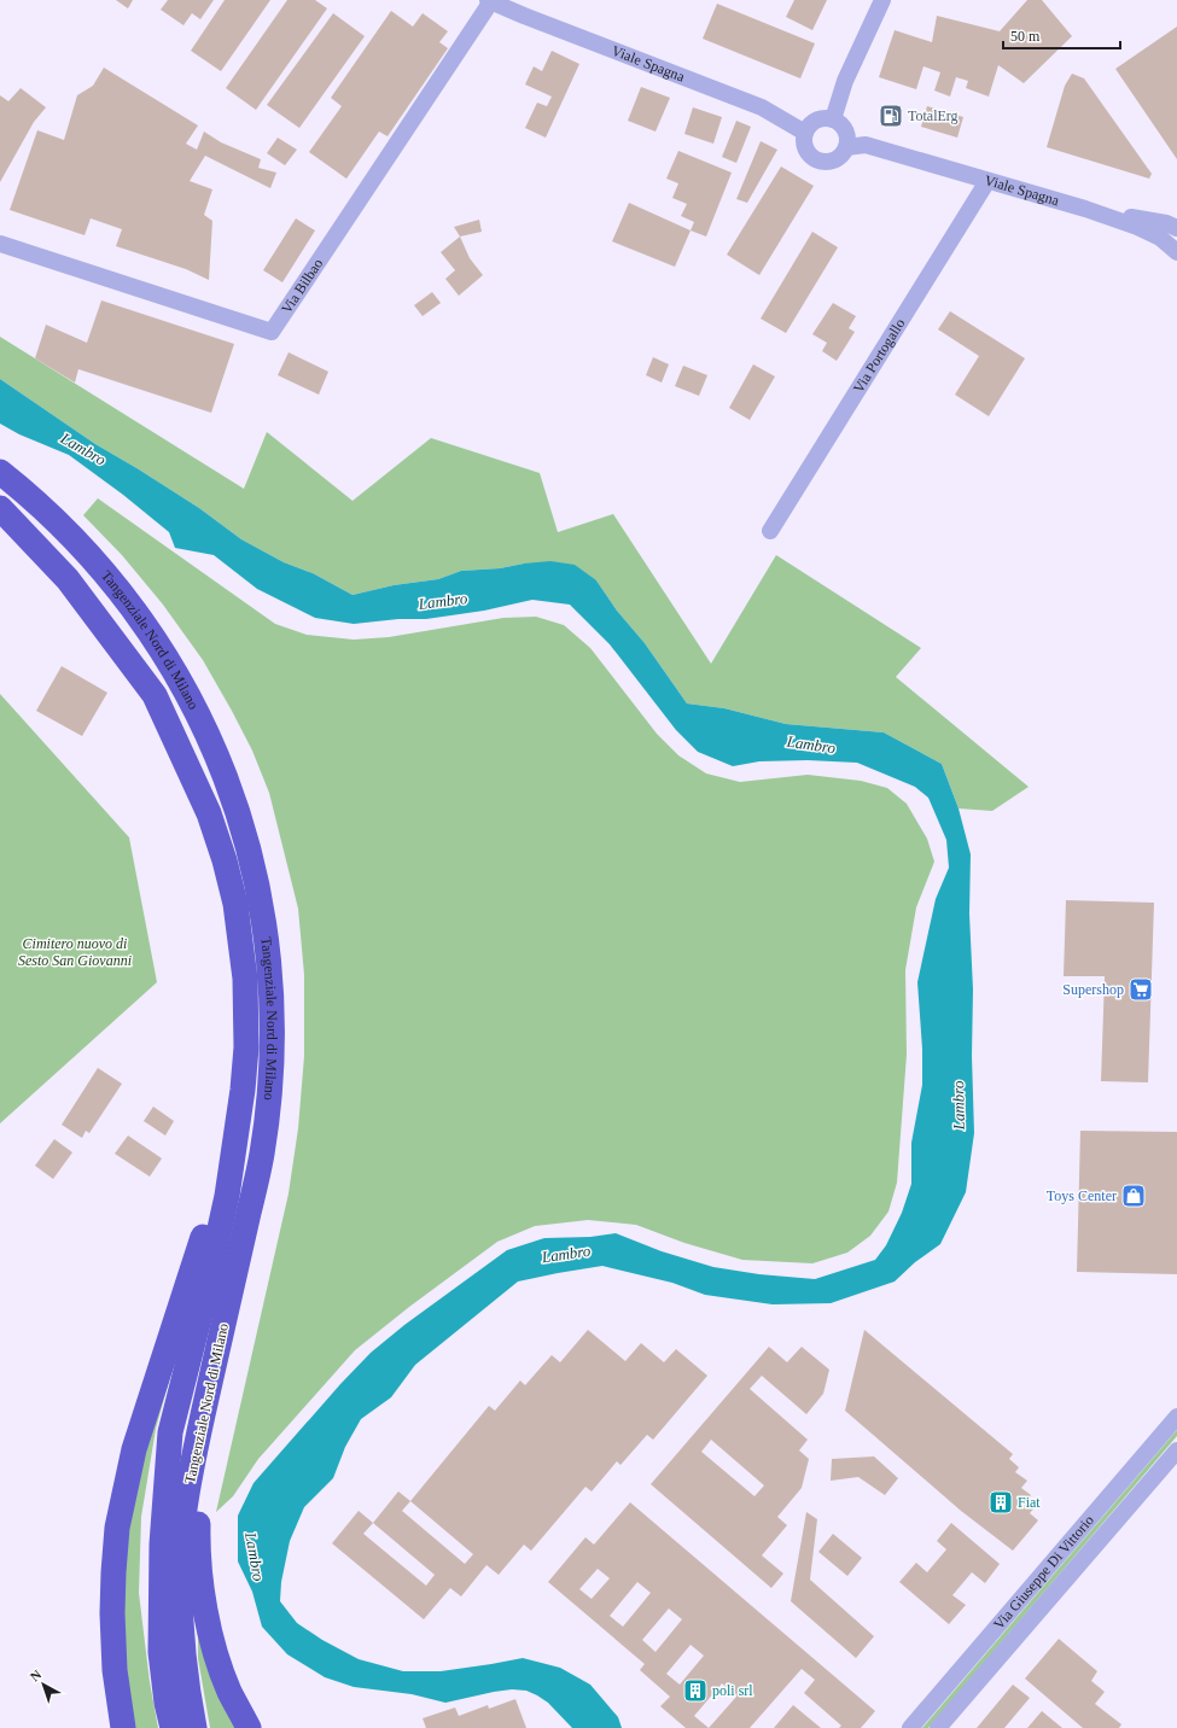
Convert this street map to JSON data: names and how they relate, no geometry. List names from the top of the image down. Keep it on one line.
{"streets":{"highway":["Tangenziale Nord di Milano"],"street":["Viale Spagna","Via Bilbao","Via Portogallo","Via Giuseppe Di Vittorio"]},"crossings":[["Viale Spagna","Via Bilbao"],["Viale Spagna","Via Portogallo"]],"water":["Lambro"],"parks":["Cimitero nuovo di Sesto San Giovanni"],"places":{"fuel station":["TotalErg"],"supermarket":["Supershop"],"shop":["Toys Center"],"building":["Fiat","poli srl"]},"scale_bar":"50 m","north":"top left"}
